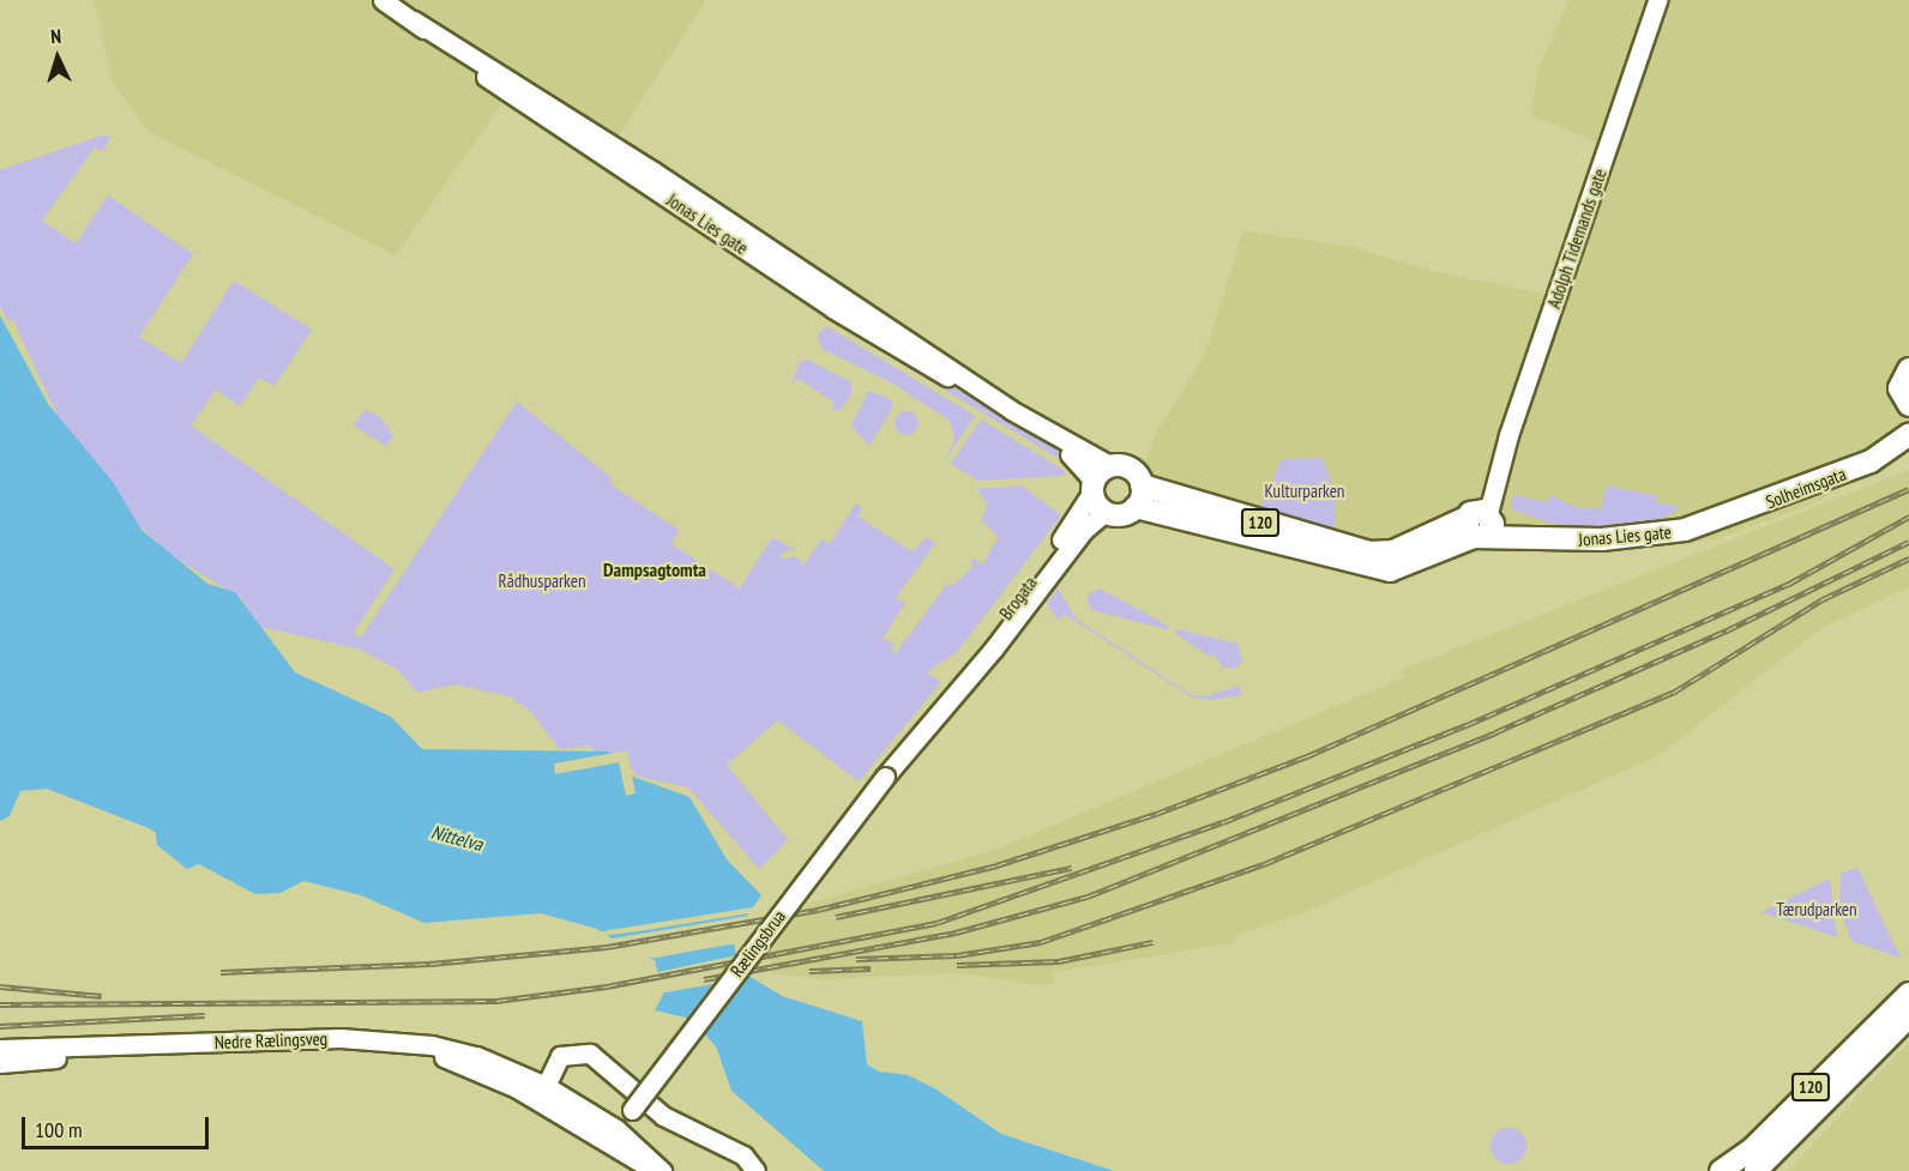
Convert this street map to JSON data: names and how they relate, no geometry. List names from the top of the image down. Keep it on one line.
{"streets":{"main road":["Jonas Lies gate","Adolph Tidemands gate","Solheimsgata","120","Brogata","Rælingsbrua","Nedre Rælingsveg"]},"crossings":[["Jonas Lies gate","Adolph Tidemands gate"],["Jonas Lies gate","Solheimsgata"],["Jonas Lies gate","120"],["Jonas Lies gate","Brogata"],["Adolph Tidemands gate","120"],["120","Brogata"],["Brogata","Rælingsbrua"],["Rælingsbrua","Nedre Rælingsveg"]],"districts":["Dampsagtomta"],"water":["Nittelva"],"parks":["Kulturparken","Rådhusparken","Tærudparken"],"scale_bar":"100 m","north":"top"}
